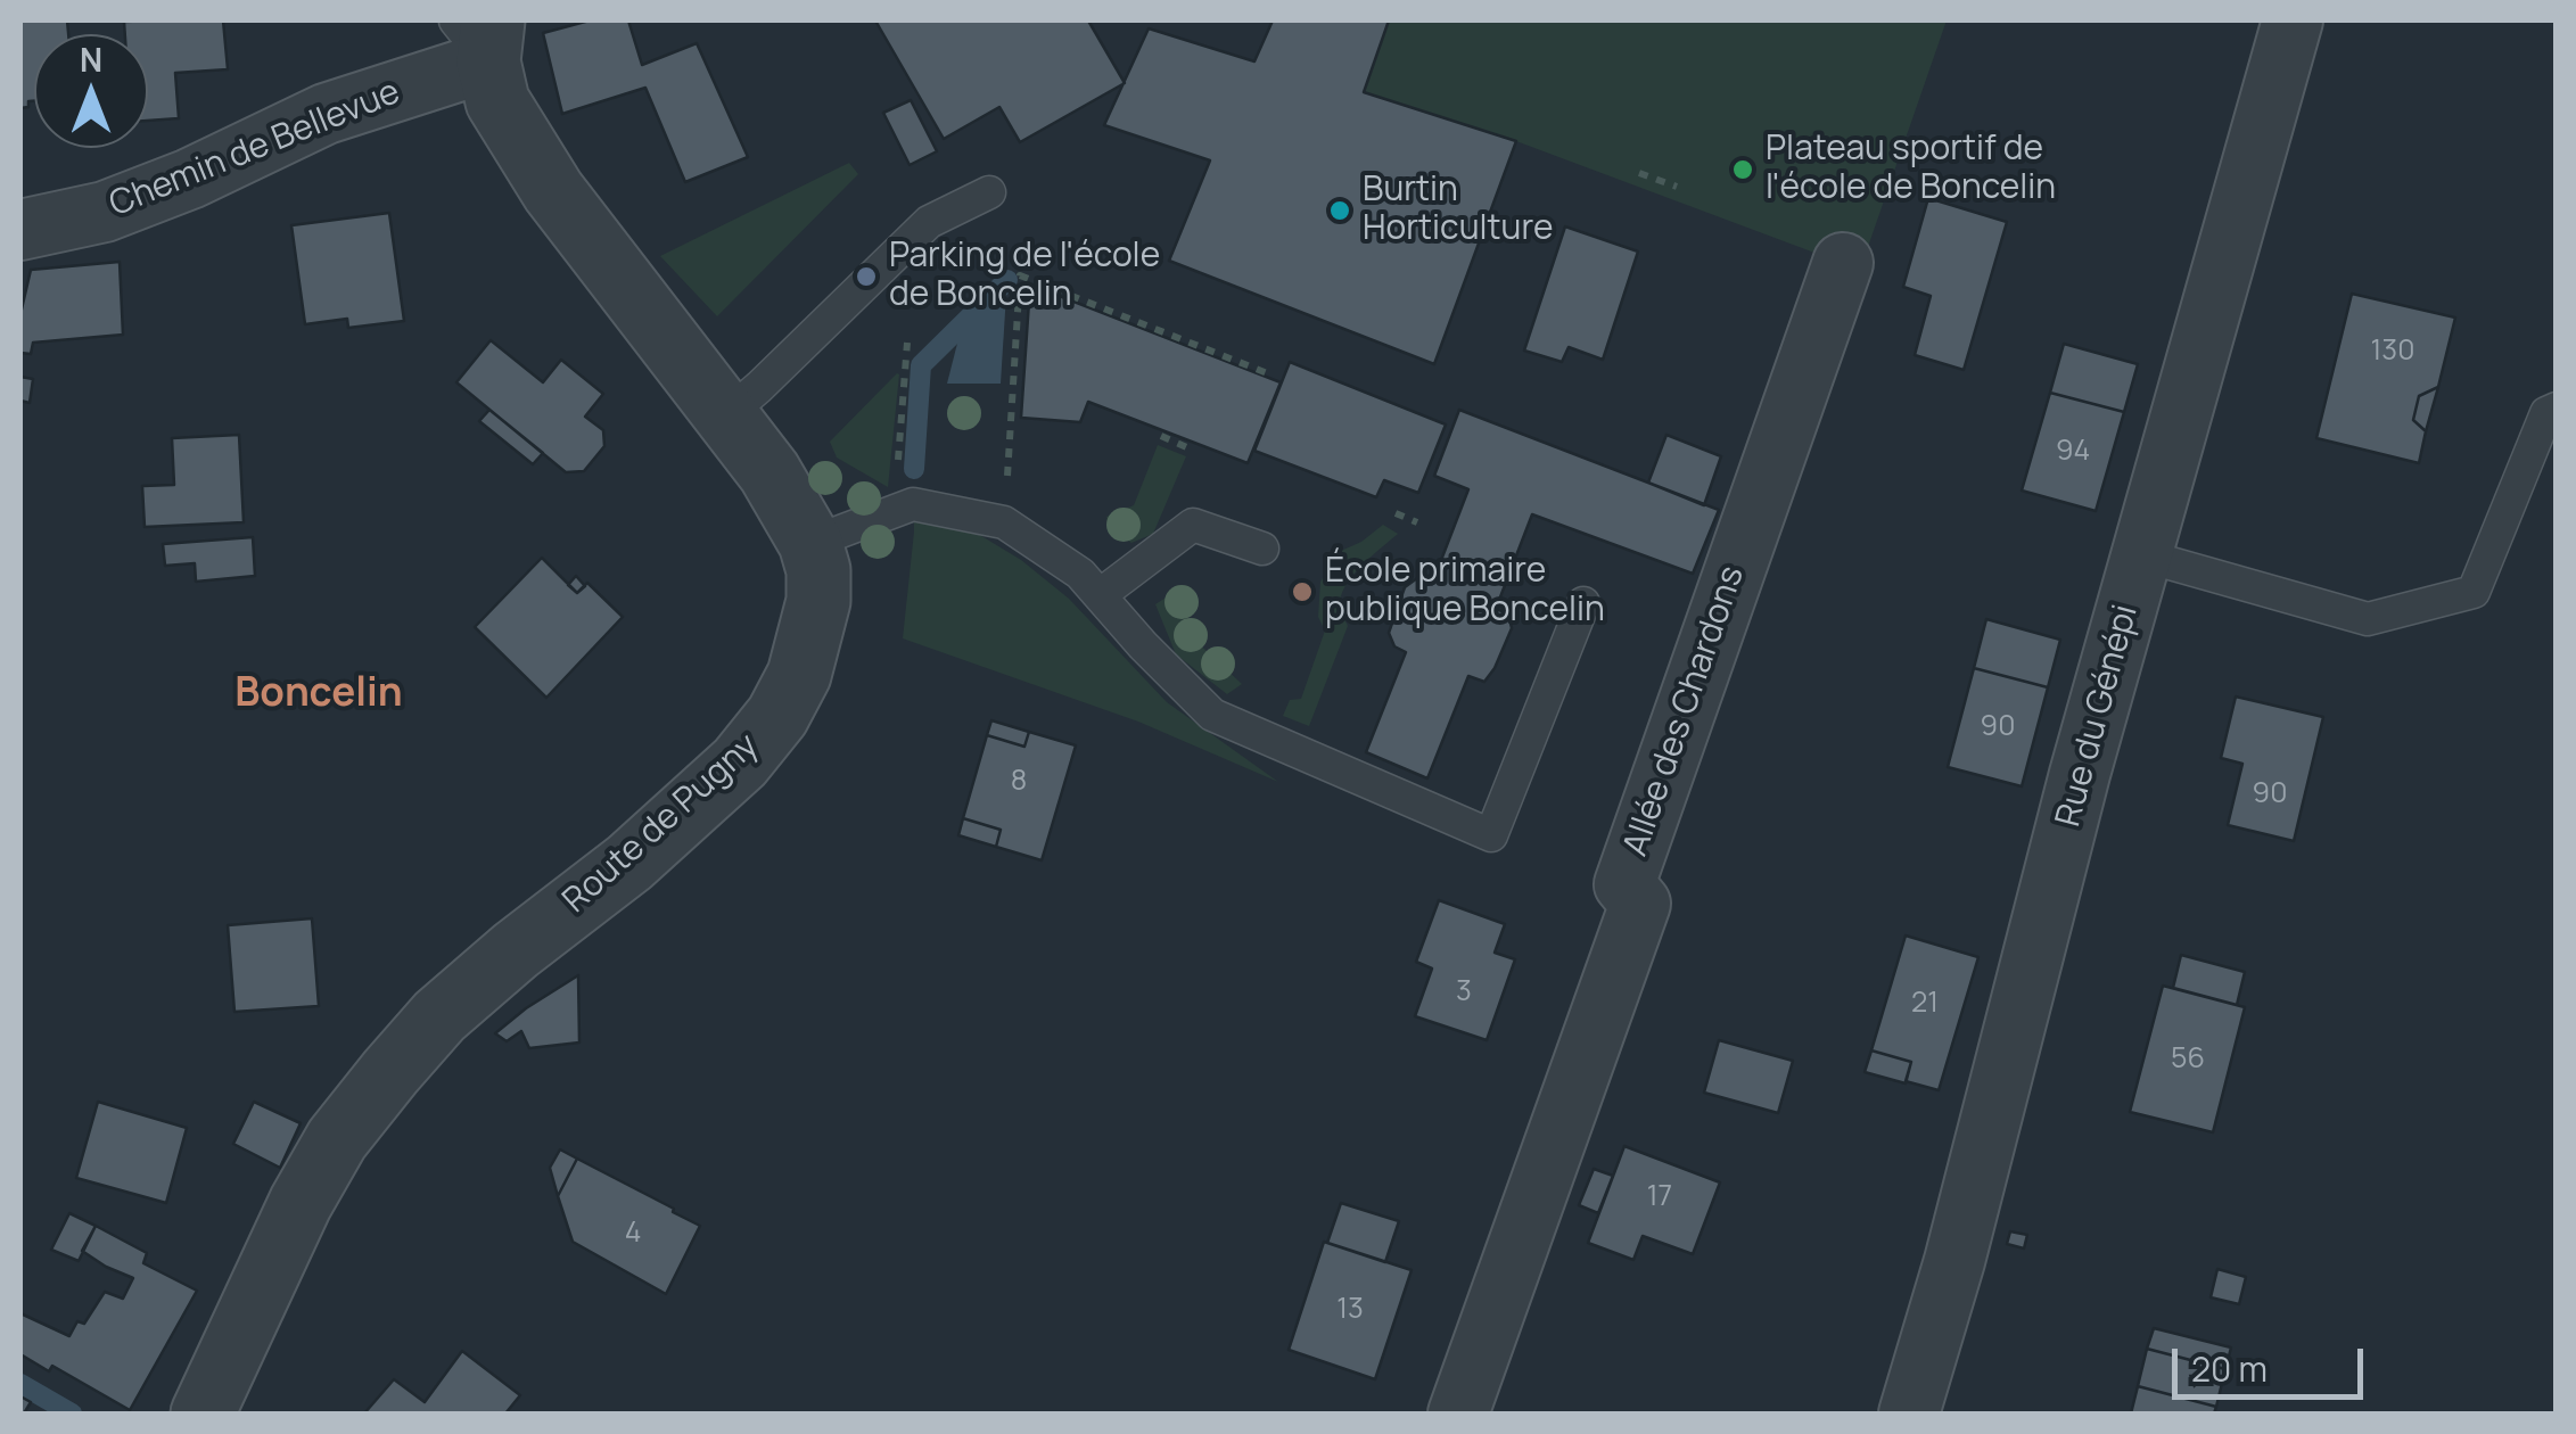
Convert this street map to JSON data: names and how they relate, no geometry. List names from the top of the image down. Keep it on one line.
{"streets":{"street":["Chemin de Bellevue","Allée des Chardons","Rue du Génépi","Route de Pugny"]},"crossings":[["Chemin de Bellevue","Route de Pugny"]],"districts":["Boncelin"],"places":["Plateau sportif de l'école de Boncelin","Burtin Horticulture","Parking de l'école de Boncelin","École primaire publique Boncelin"],"house_numbers":["130","94","90","8","90","3","21","56","17","4","13"],"scale_bar":"20 m","north":"top"}
